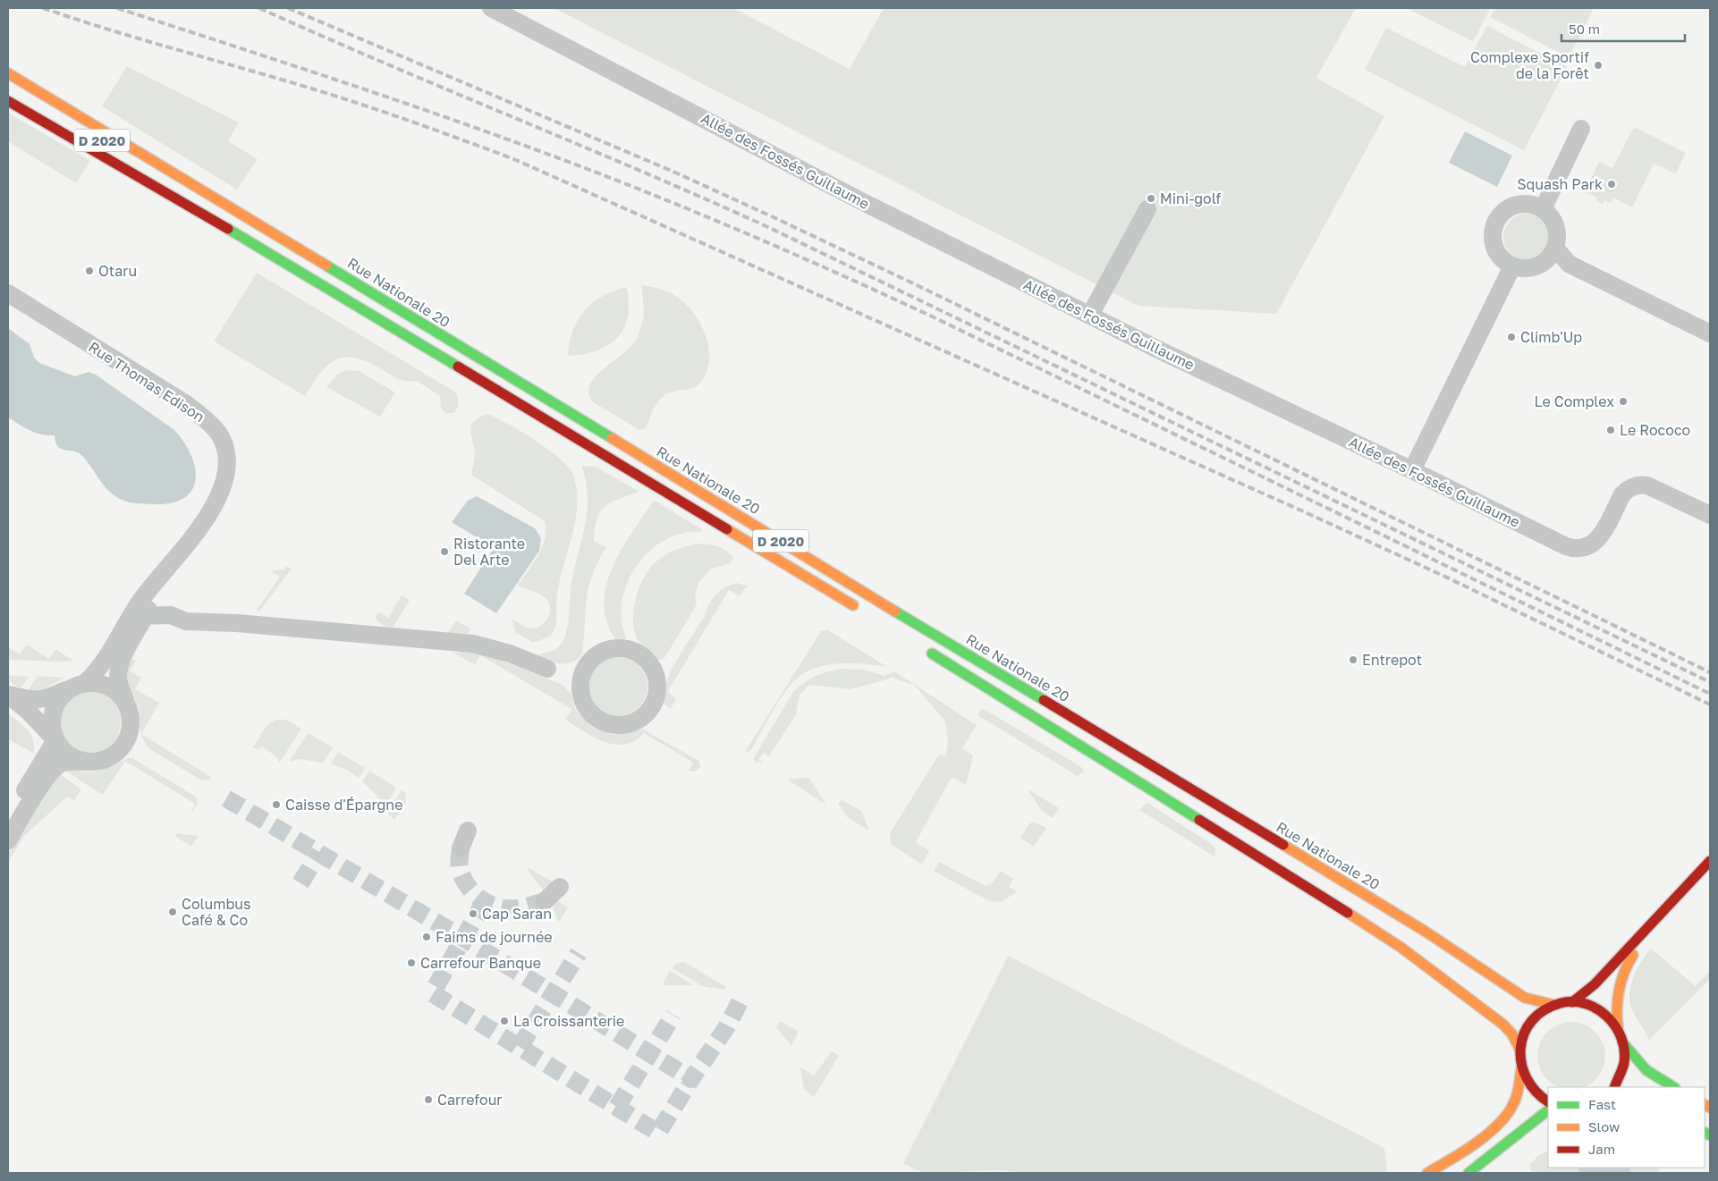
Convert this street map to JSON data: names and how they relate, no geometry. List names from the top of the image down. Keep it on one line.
{"streets":{"main road":["D 2020","Rue Nationale 20"],"street":["Allée des Fossés Guillaume","Rue Thomas Edison"]},"crossings":[["D 2020","Rue Nationale 20"]],"places":["Complexe Sportif de la Forêt","Squash Park","Mini-golf","Otaru","Climb'Up","Le Complex","Le Rococo","Ristorante Del Arte","Entrepot","Caisse d'Épargne","Columbus Café & Co","Cap Saran","Faims de journée","Carrefour Banque","La Croissanterie","Carrefour"],"legend":["Fast","Slow","Jam"],"scale_bar":"50 m"}
